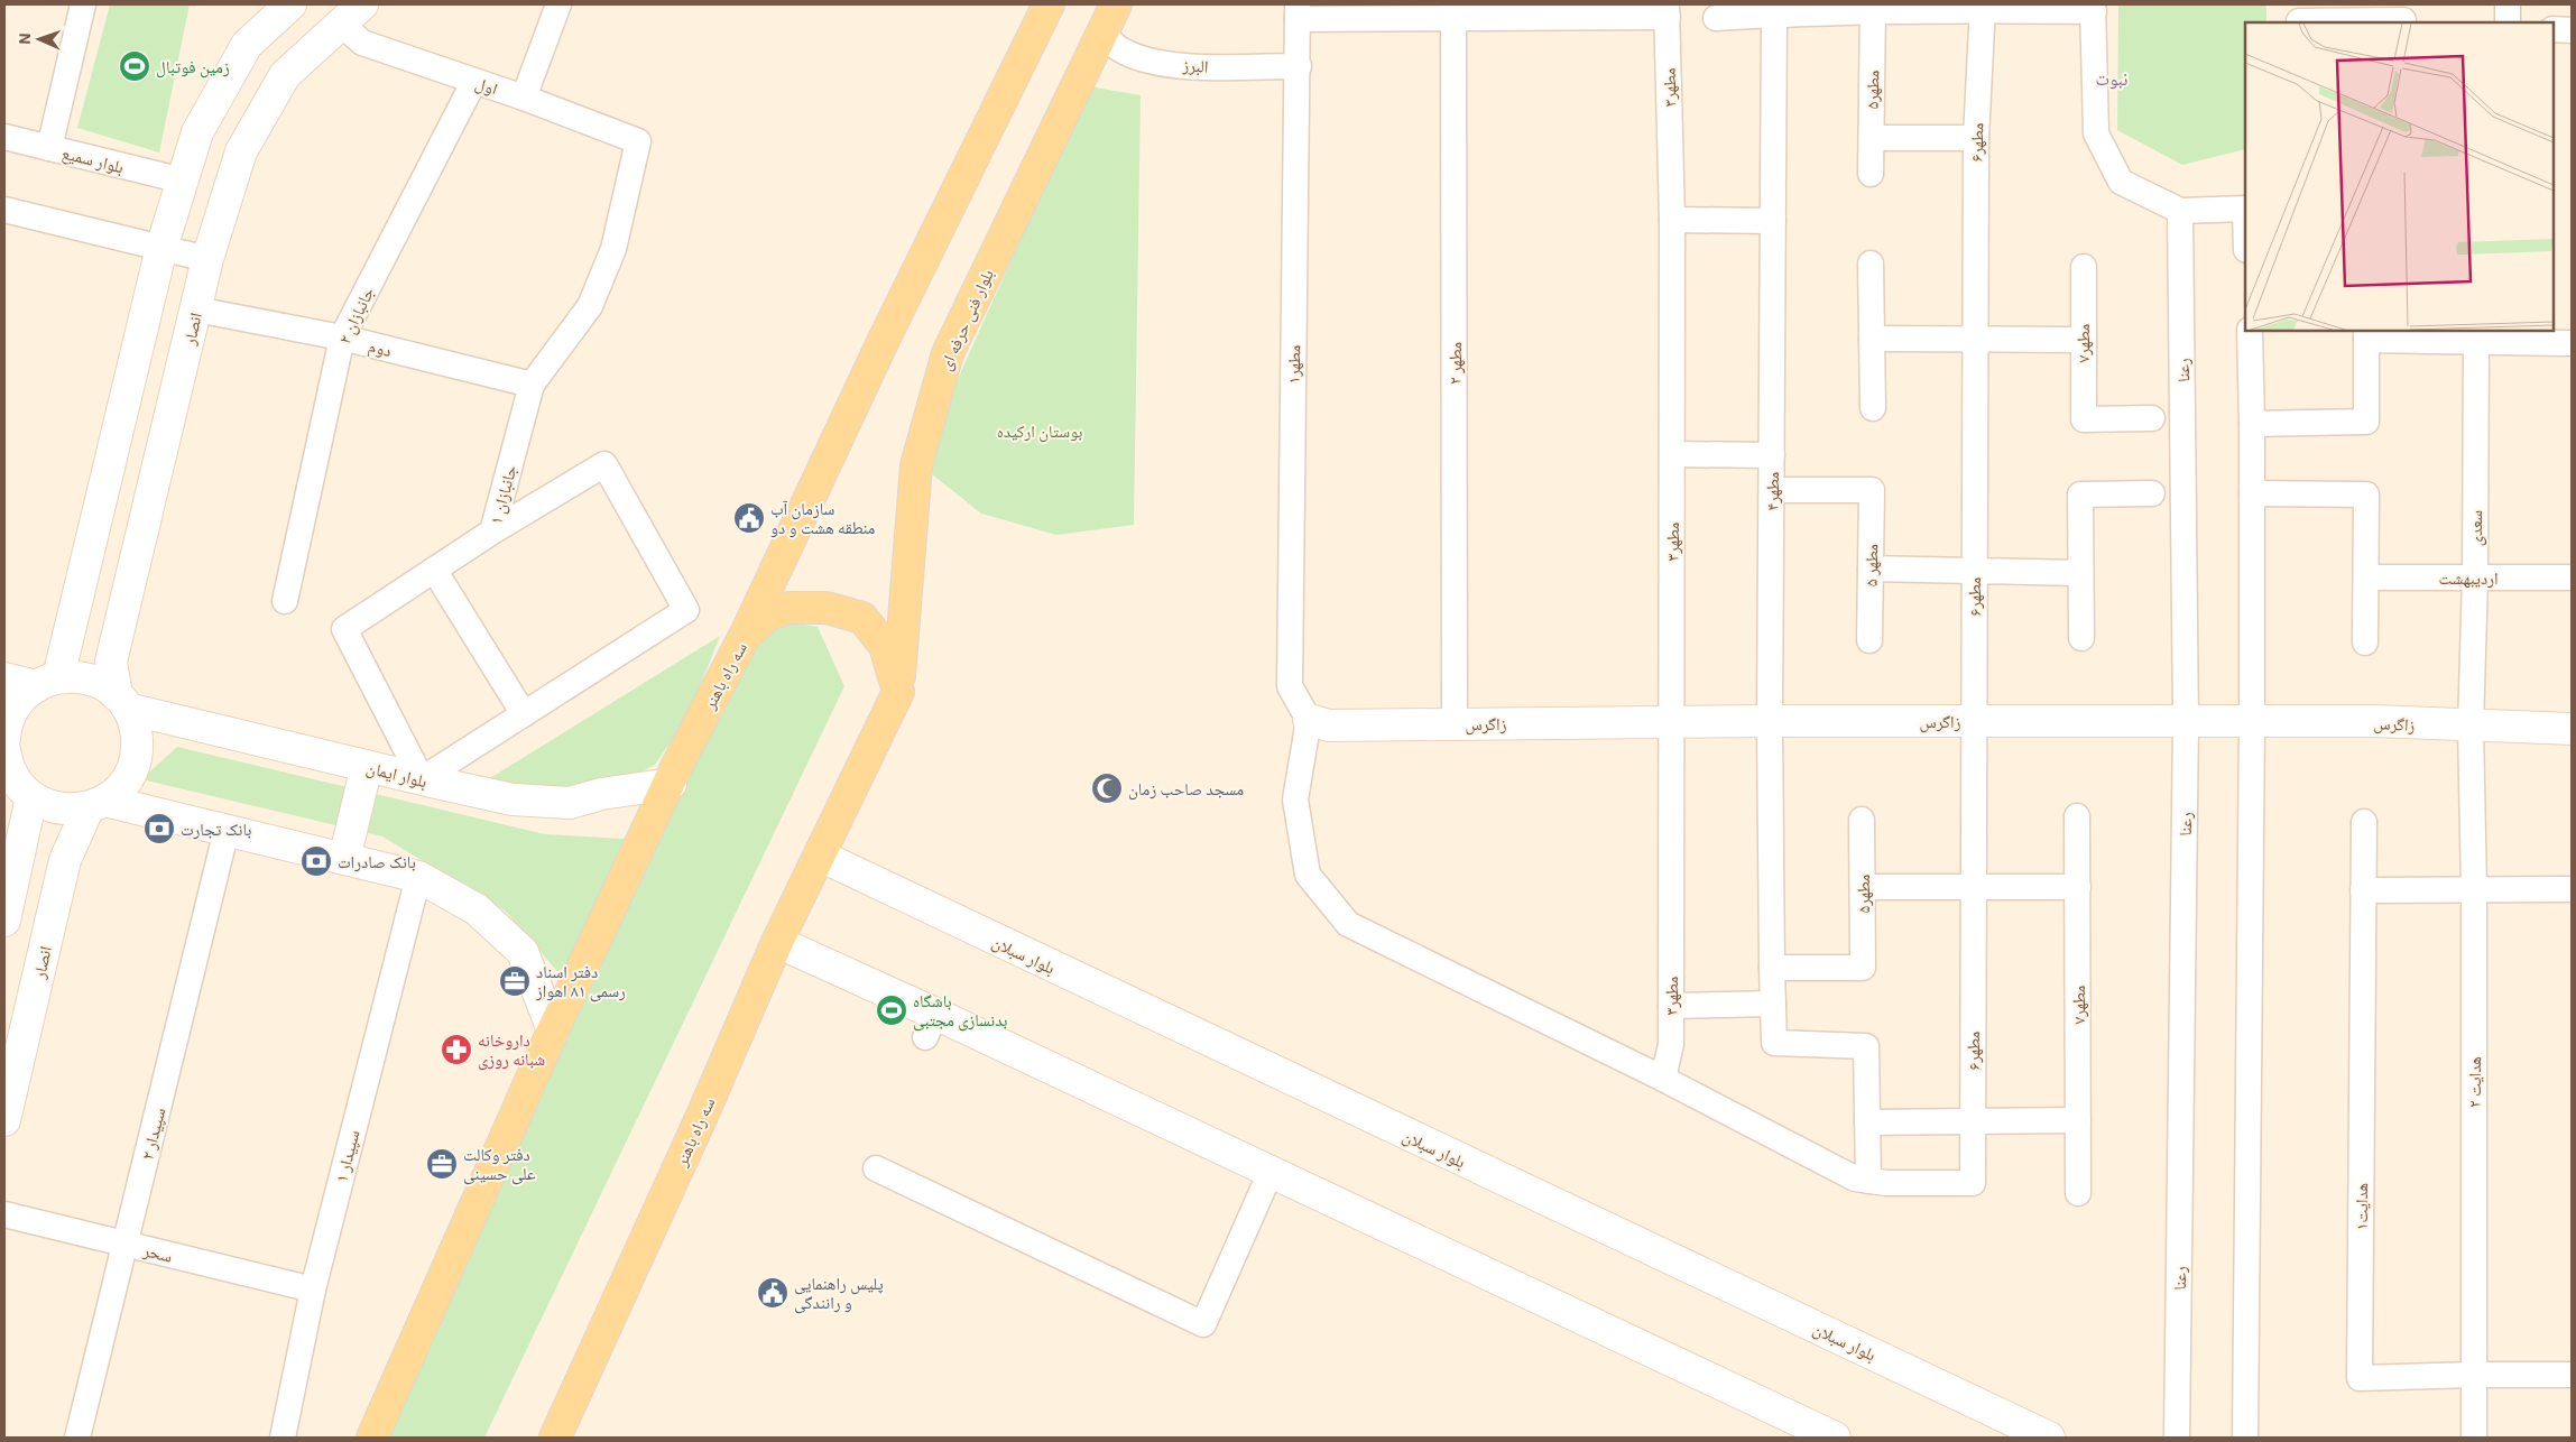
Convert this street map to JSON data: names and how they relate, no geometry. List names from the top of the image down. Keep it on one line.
{"streets":{"main road":["بلوار فنی حرفه ای","سه راه باهنر"],"street":["البرز","اول","مطهر۳","مطهر۵","مطهر۶","بلوار سمیع","جانبازان ۲","انصار","مطهر۷","دوم","مطهر ۲","مطهر۱","رعنا","مطهر۴","جانبازان ۱","سعدی","مطهر ۵","اردیبهشت","زاگرس","بلوار ایمان","بلوار سبلان","هدایت ۲","سپیدار ۲","سپیدار ۱","هدایت۱","سحر"]},"crossings":[["البرز","بلوار فنی حرفه ای"],["البرز","مطهر۱"],["اول","جانبازان ۲"],["اول","انصار"],["اول","جانبازان ۱"],["مطهر۳","زاگرس"],["مطهر۵","مطهر۴"],["مطهر۶","زاگرس"],["جانبازان ۲","دوم"],["بلوار فنی حرفه ای","سه راه باهنر"],["انصار","دوم"],["انصار","بلوار ایمان"],["دوم","جانبازان ۱"],["مطهر ۲","زاگرس"],["مطهر۱","زاگرس"],["رعنا","زاگرس"],["مطهر۴","مطهر ۵"],["مطهر۴","زاگرس"],["جانبازان ۱","بلوار ایمان"],["سعدی","اردیبهشت"],["سعدی","زاگرس"],["سعدی","هدایت ۲"],["سه راه باهنر","بلوار ایمان"],["سه راه باهنر","بلوار سبلان"],["زاگرس","هدایت ۲"],["هدایت ۲","هدایت۱"],["سپیدار ۲","سحر"],["سپیدار ۱","سحر"]],"districts":["نبوت"],"parks":["بوستان ارکیده"],"places":{"sports":["زمین فوتبال","باشگاه بدنسازی مجتبی"],"public building":["سازمان آب منطقه هشت و دو","پلیس راهنمایی و رانندگی"],"mosque":["مسجد صاحب زمان"],"bank":["بانک تجارت","بانک صادرات"],"office":["دفتر اسناد رسمی ۸۱ اهواز","دفتر وکالت علی حسینی"],"pharmacy":["داروخانه شبانه روزی"]},"north":"left"}
